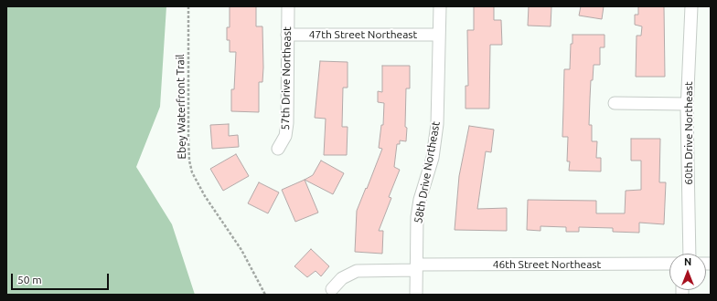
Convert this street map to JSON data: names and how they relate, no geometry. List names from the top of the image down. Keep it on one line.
{"streets":{"street":["47th Street Northeast","57th Drive Northeast","60th Drive Northeast","58th Drive Northeast","46th Street Northeast"],"path":["Ebey Waterfront Trail"]},"crossings":[["47th Street Northeast","57th Drive Northeast"],["47th Street Northeast","58th Drive Northeast"],["58th Drive Northeast","46th Street Northeast"]],"scale_bar":"50 m","north":"top"}
